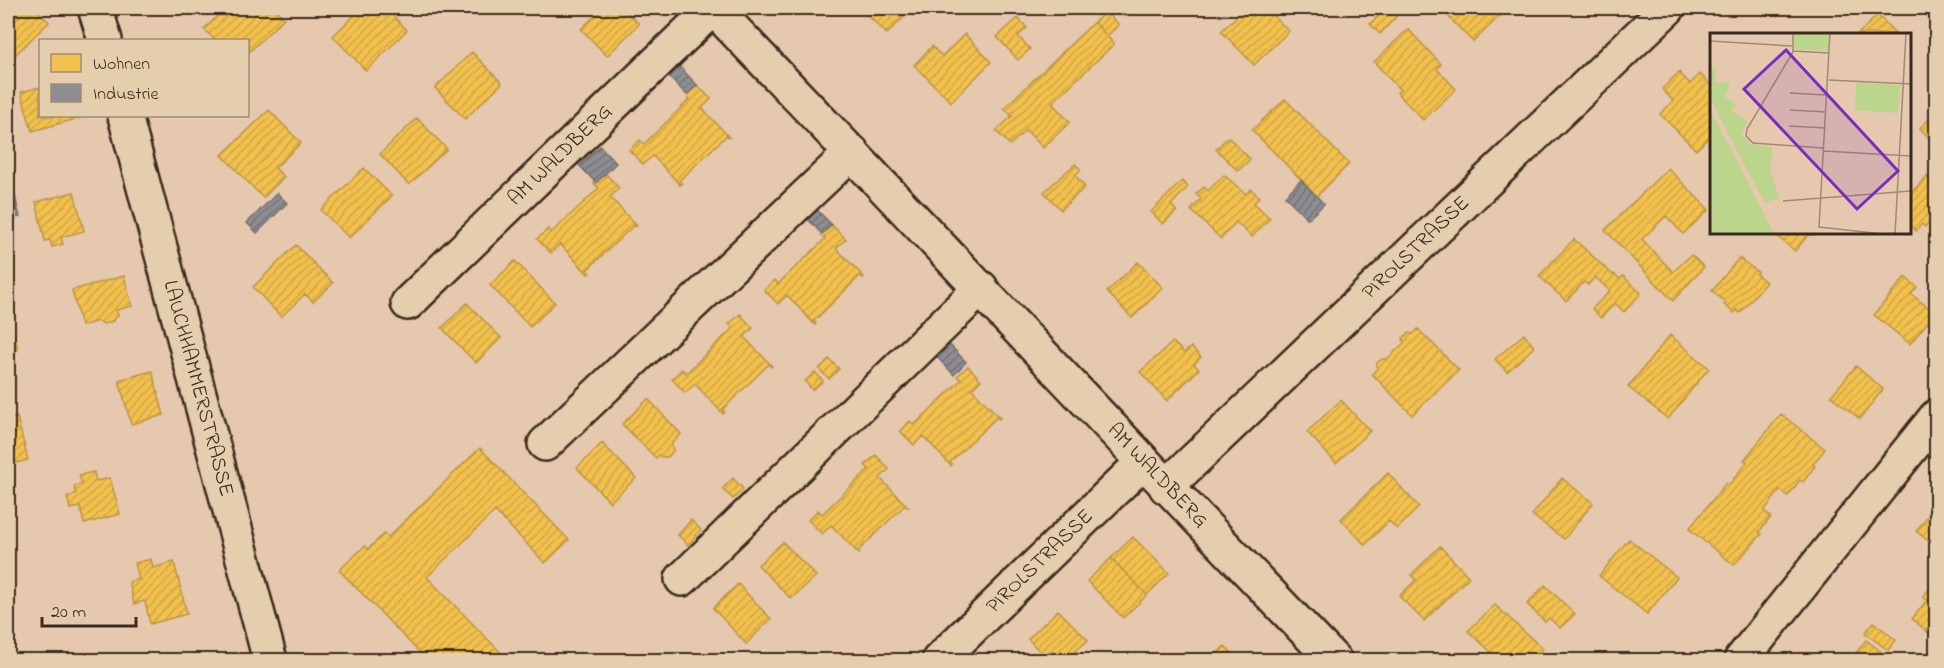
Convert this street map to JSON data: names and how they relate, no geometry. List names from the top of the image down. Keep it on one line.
{"streets":{"street":["AM WALDBERG","PIROLSTRASSE","LAUCHHAMMERSTRASSE"]},"crossings":[["AM WALDBERG","PIROLSTRASSE"]],"legend":["Wohnen","Industrie"],"scale_bar":"20 m"}
